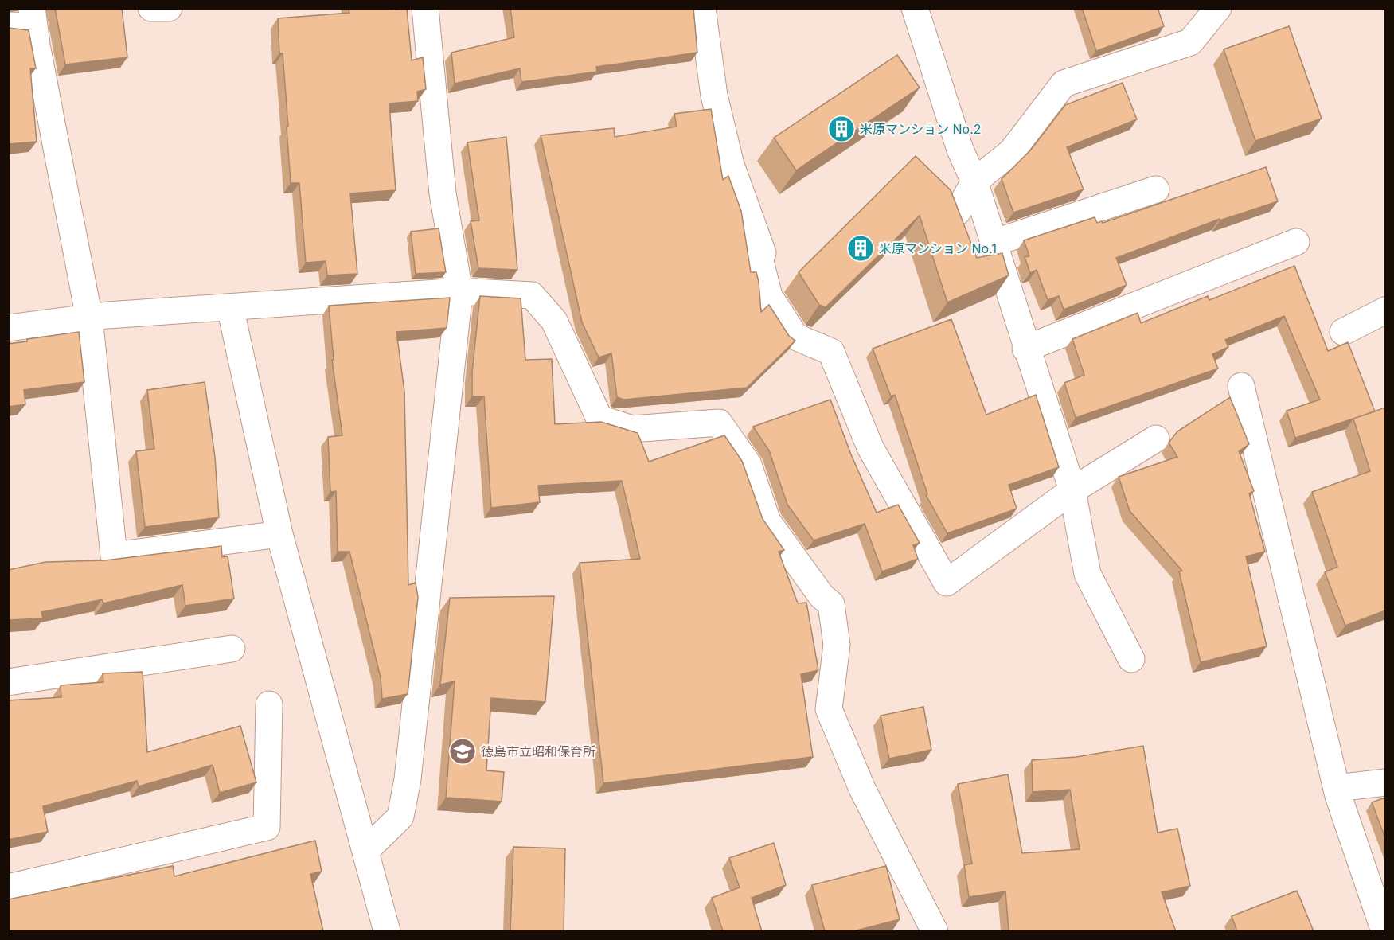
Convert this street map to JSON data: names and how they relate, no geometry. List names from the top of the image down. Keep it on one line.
{"places":{"building":["米原マンション No.2","米原マンション No.1"],"school or university":["徳島市立昭和保育所"]}}
